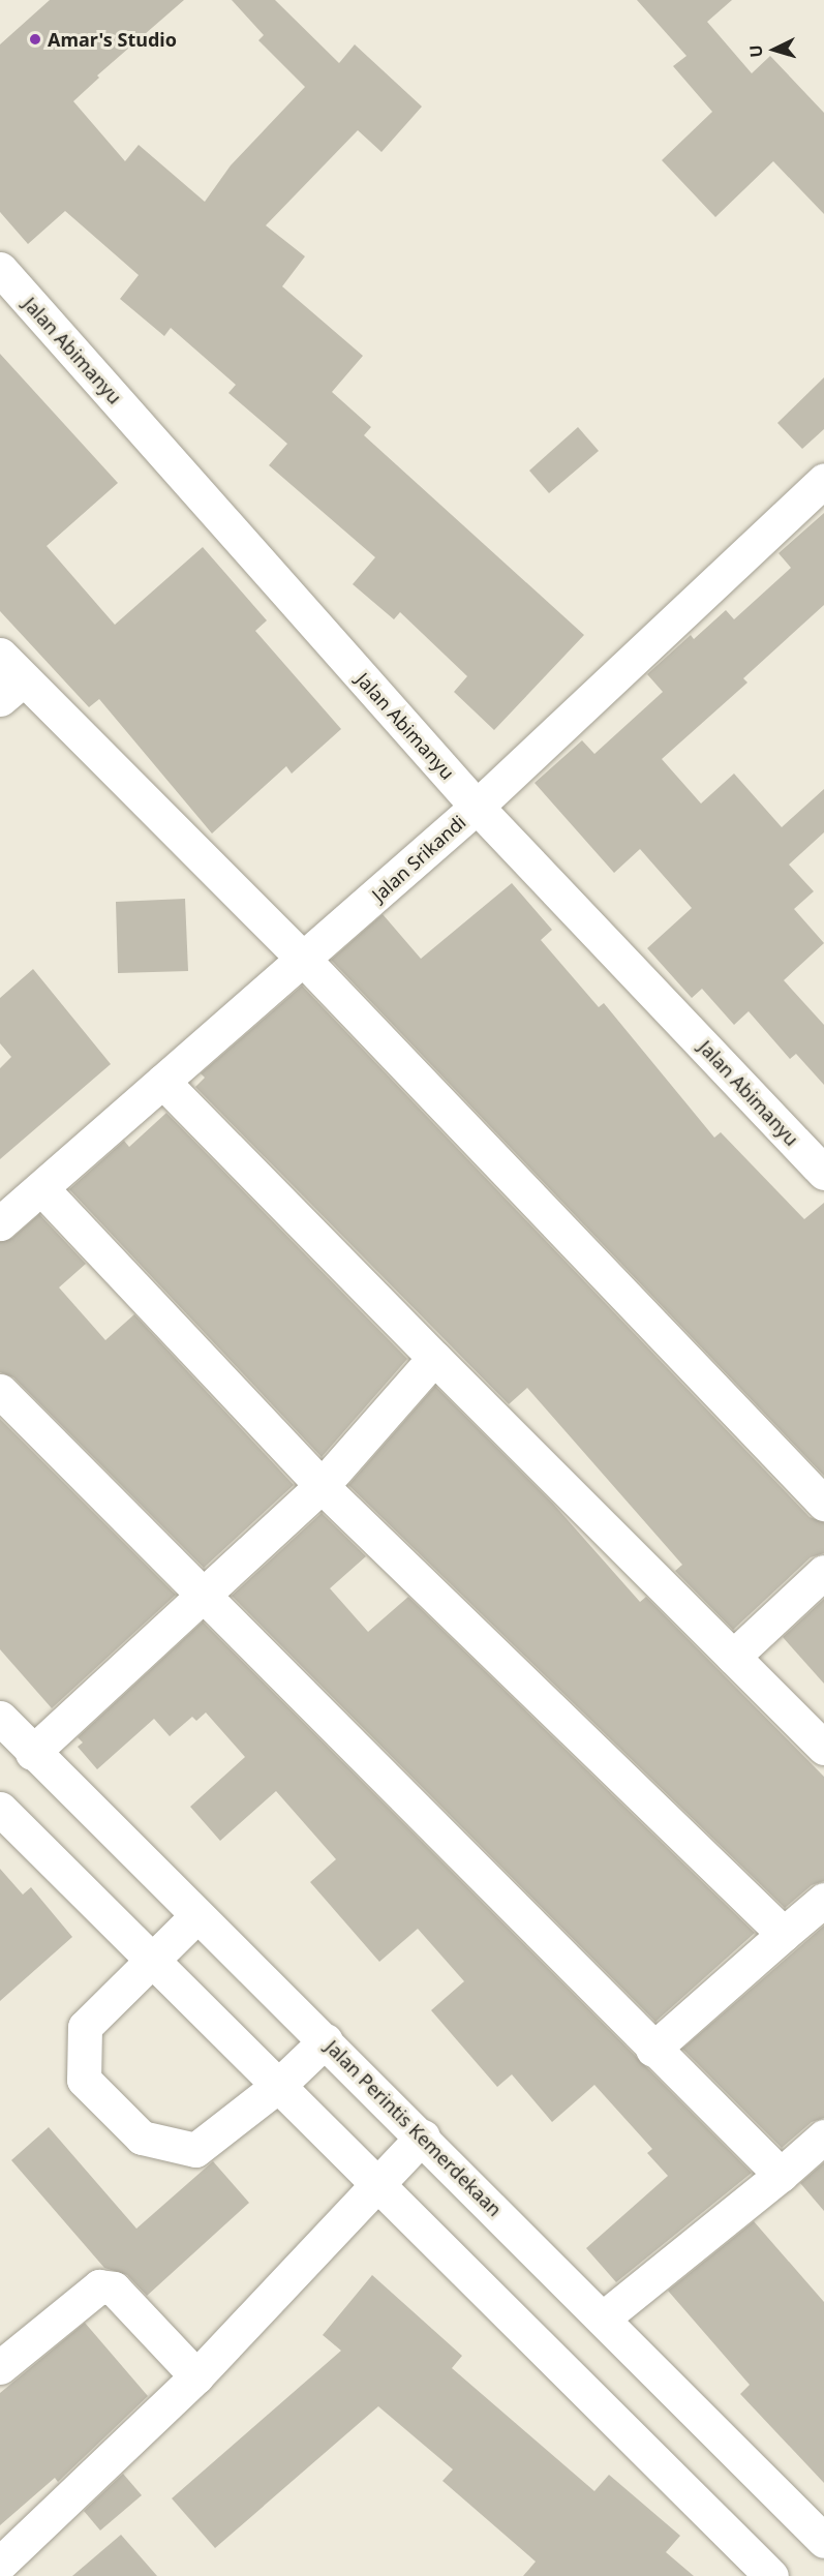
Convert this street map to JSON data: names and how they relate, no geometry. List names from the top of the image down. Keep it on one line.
{"streets":{"street":["Jalan Abimanyu","Jalan Srikandi","Jalan Perintis Kemerdekaan"]},"crossings":[["Jalan Abimanyu","Jalan Srikandi"]],"places":["Amar's Studio"],"north":"left"}
